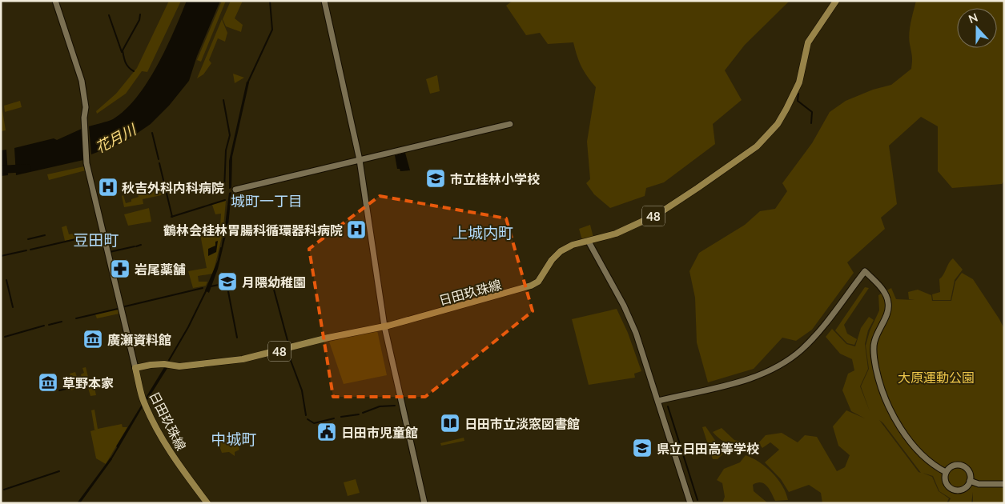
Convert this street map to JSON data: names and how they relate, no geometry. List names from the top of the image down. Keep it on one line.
{"streets":{"main road":["48","日田玖珠線"]},"districts":["城町一丁目","上城内町","豆田町","中城町"],"water":["花月川"],"parks":["大原運動公園"],"places":{"school or university":["市立桂林小学校","月隈幼稚園","県立日田高等学校"],"hospital":["秋吉外科内科病院","鶴林会桂林胃腸科循環器科病院"],"pharmacy":["岩尾薬舗"],"museum":["廣瀬資料館","草野本家"],"library":["日田市立淡窓図書館"],"public building":["日田市児童館"]},"north":"top"}
